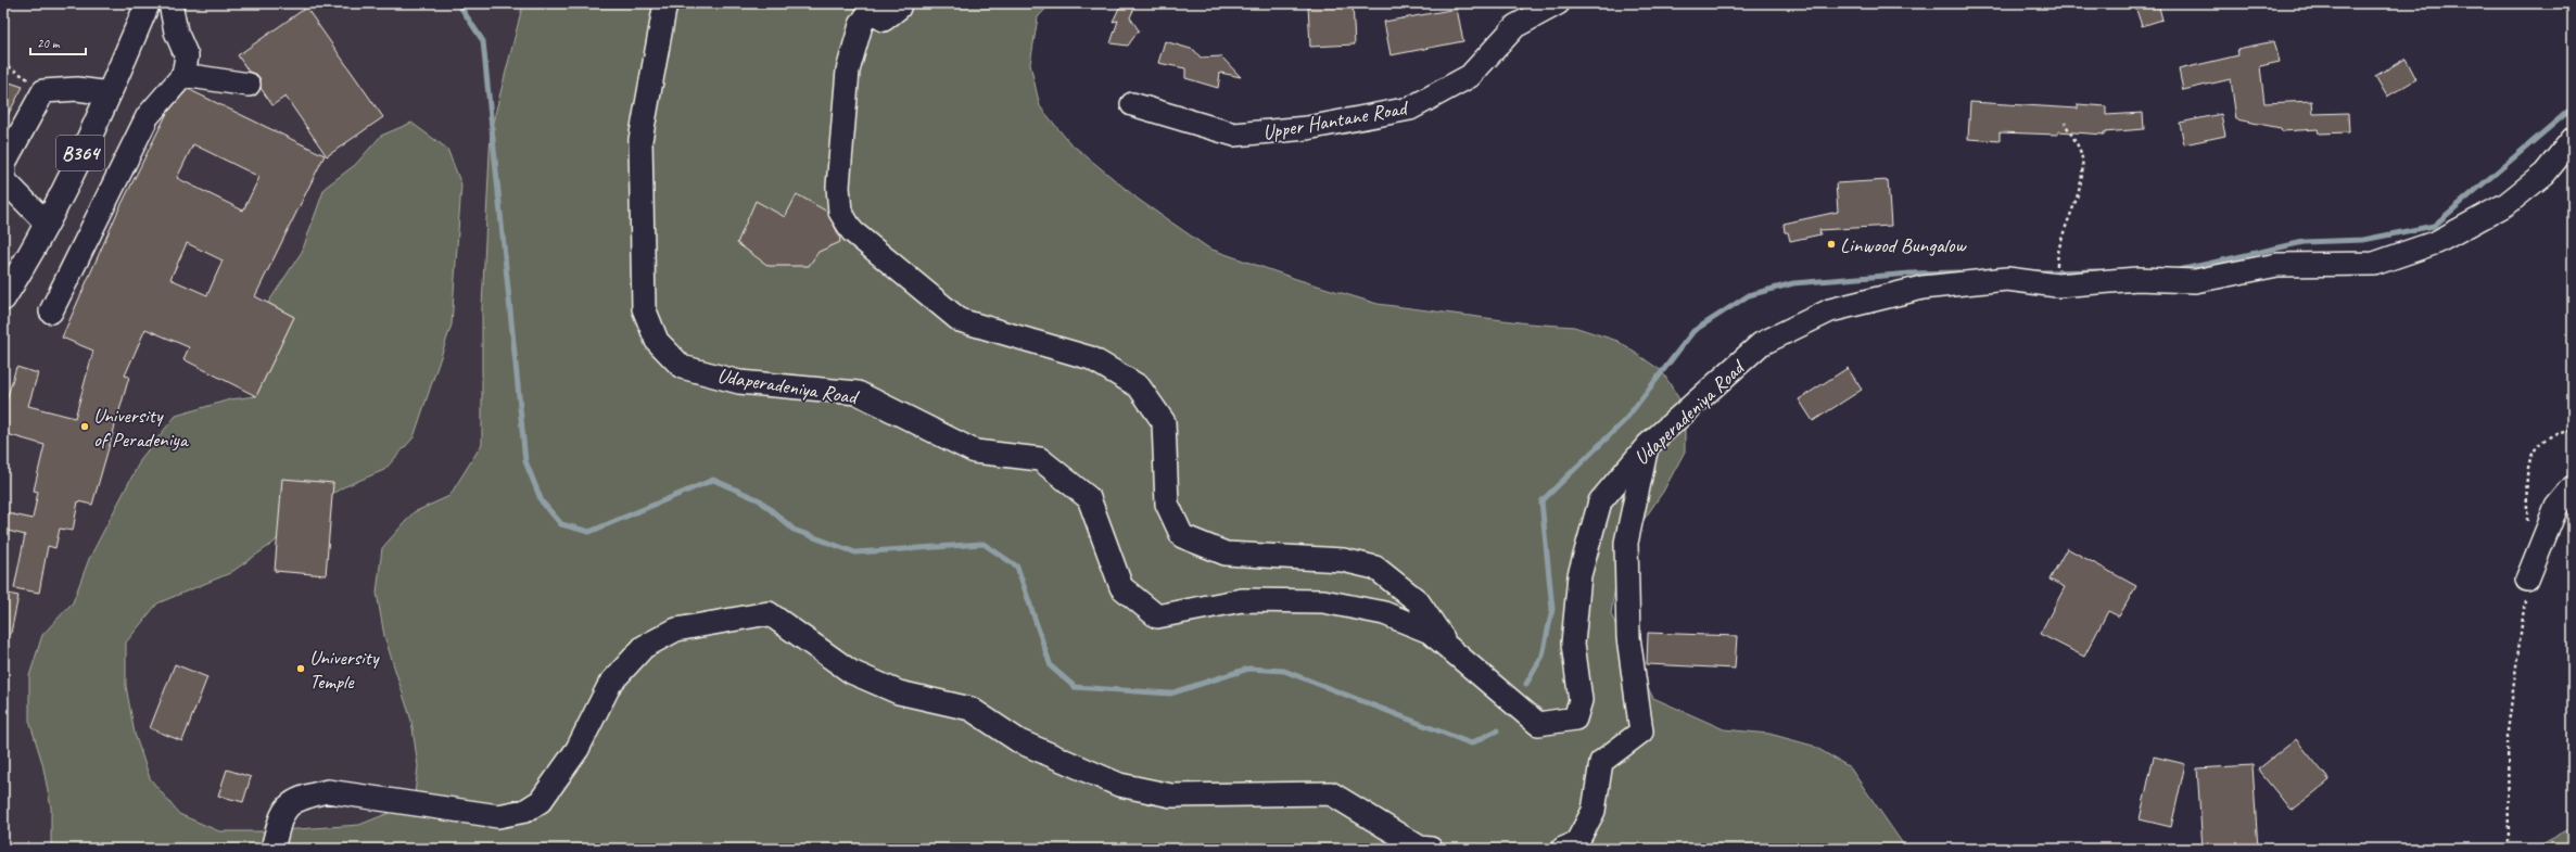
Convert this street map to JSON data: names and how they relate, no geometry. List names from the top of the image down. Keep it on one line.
{"streets":{"main road":["B364"],"street":["Upper Hantane Road","Udaperadeniya Road"]},"places":["Linwood Bungalow","University of Peradeniya","University Temple"],"scale_bar":"20 m"}
